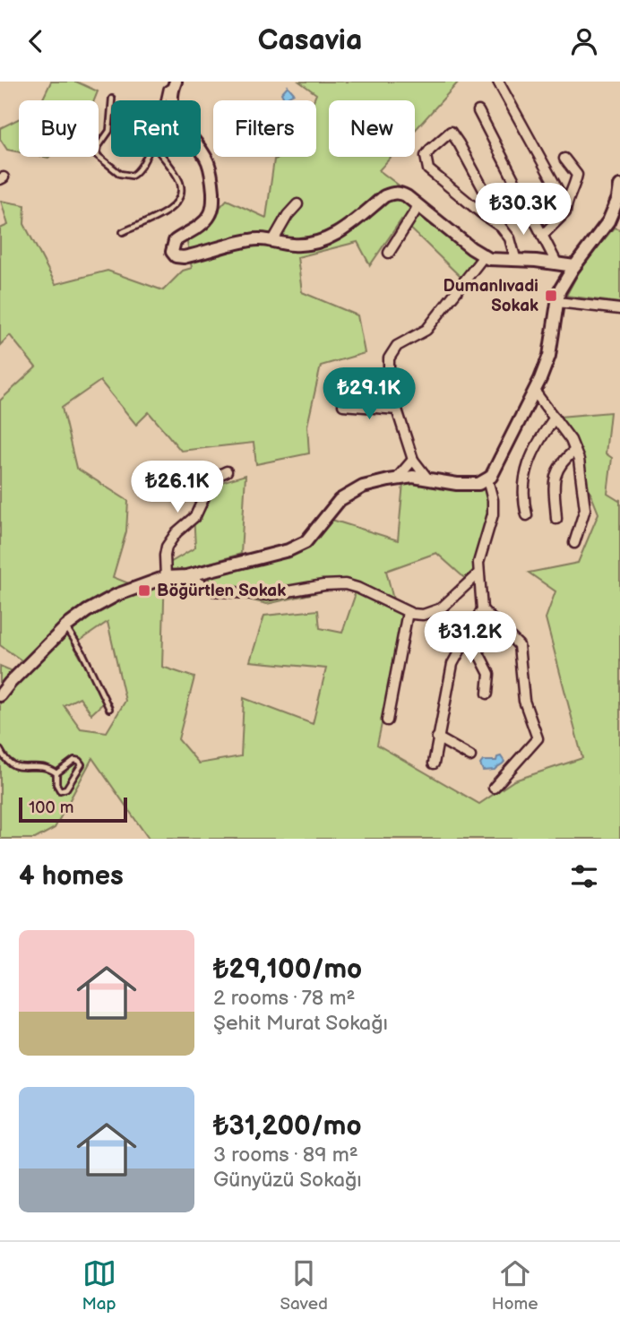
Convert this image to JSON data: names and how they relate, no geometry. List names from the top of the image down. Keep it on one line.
{"places":{"transit":["Dumanlıvadi Sokak","Böğürtlen Sokak"]},"scale_bar":"100 m","page":{"header":"Casavia","chip":["Buy","Rent","Filters","New"],"price":["₺30.3K","₺29.1K","₺26.1K","₺31.2K"],"scale":"100 m","heading":"4 homes","list":[{"name":"₺29,100/mo","note":"2 rooms · 78 m² · Şehit Murat Sokağı"},{"name":"₺31,200/mo","note":"3 rooms · 89 m² · Günyüzü Sokağı"}],"tabs":["Map","Saved","Home"]}}
